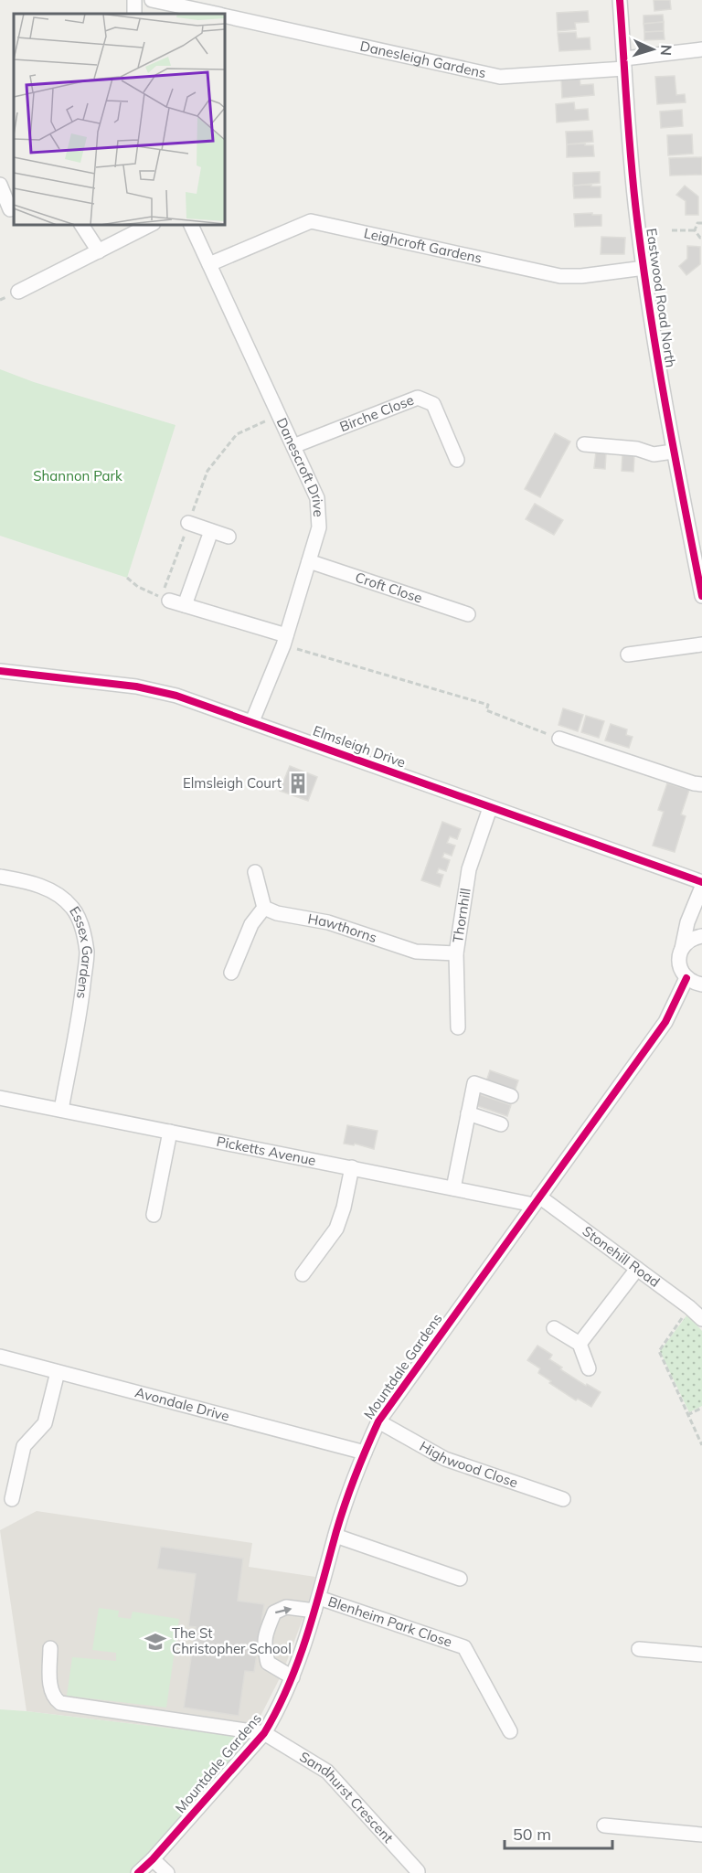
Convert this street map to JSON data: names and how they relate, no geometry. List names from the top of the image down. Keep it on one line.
{"streets":{"street":["Danesleigh Gardens","Leighcroft Gardens","Eastwood Road North","Birche Close","Danescroft Drive","Croft Close","Elmsleigh Drive","Thornhill","Hawthorns","Essex Gardens","Picketts Avenue","Stonehill Road","Mountdale Gardens","Avondale Drive","Highwood Close","Blenheim Park Close","Sandhurst Crescent"]},"crossings":[["Danesleigh Gardens","Eastwood Road North"],["Leighcroft Gardens","Eastwood Road North"],["Leighcroft Gardens","Danescroft Drive"],["Birche Close","Danescroft Drive"],["Danescroft Drive","Croft Close"],["Danescroft Drive","Elmsleigh Drive"],["Elmsleigh Drive","Thornhill"],["Thornhill","Hawthorns"],["Essex Gardens","Picketts Avenue"],["Picketts Avenue","Stonehill Road"],["Picketts Avenue","Mountdale Gardens"],["Stonehill Road","Mountdale Gardens"],["Mountdale Gardens","Avondale Drive"],["Mountdale Gardens","Highwood Close"],["Mountdale Gardens","Blenheim Park Close"],["Mountdale Gardens","Sandhurst Crescent"]],"parks":["Shannon Park"],"places":{"building":["Elmsleigh Court"],"school or university":["The St Christopher School"]},"scale_bar":"50 m","north":"right"}
